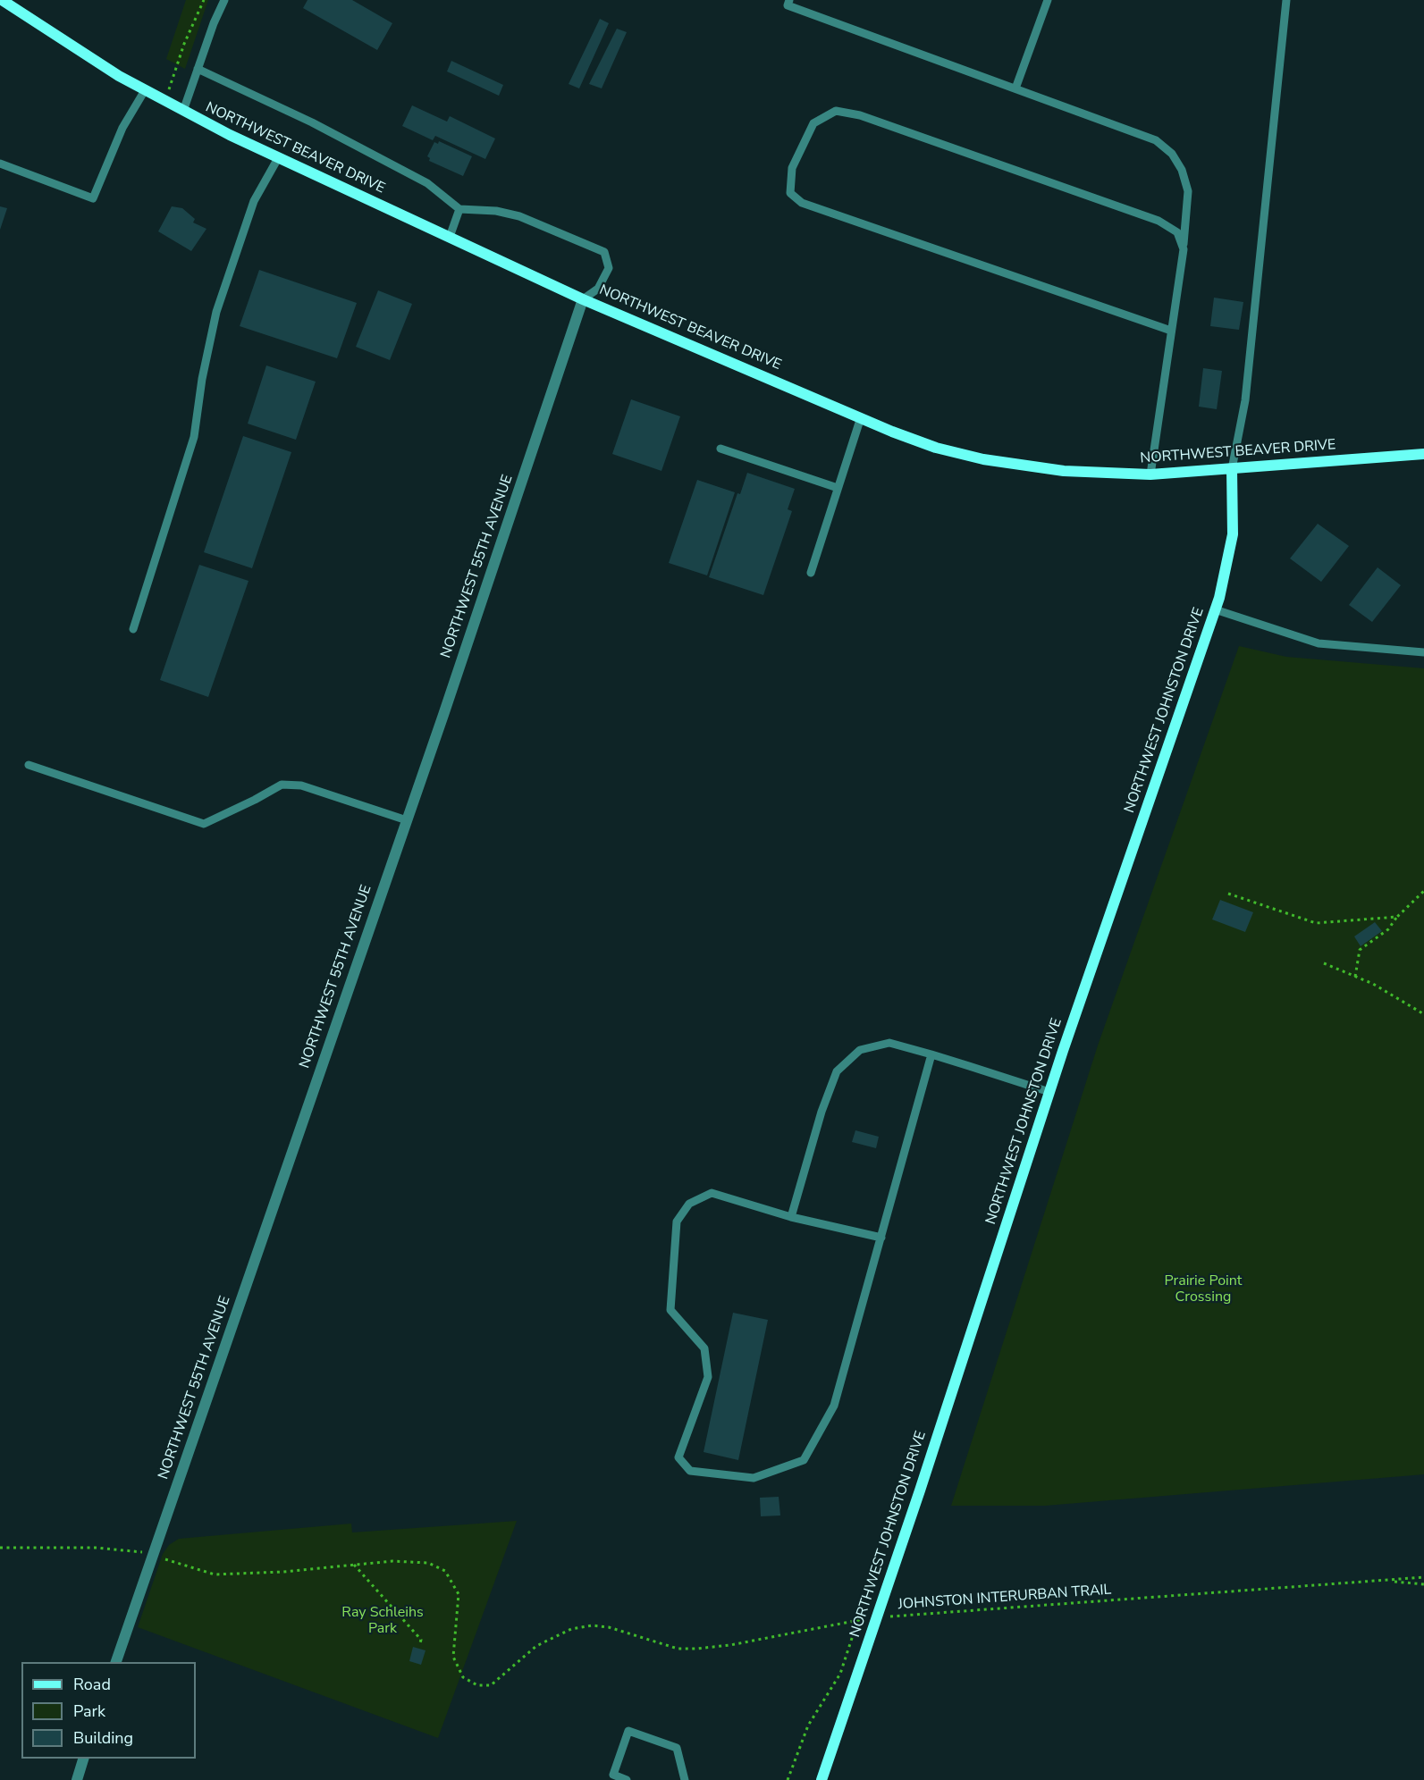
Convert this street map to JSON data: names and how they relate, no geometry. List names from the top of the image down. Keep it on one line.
{"streets":{"main road":["NORTHWEST BEAVER DRIVE","NORTHWEST JOHNSTON DRIVE"],"street":["NORTHWEST 55TH AVENUE"],"path":["JOHNSTON INTERURBAN TRAIL"]},"crossings":[["NORTHWEST BEAVER DRIVE","NORTHWEST 55TH AVENUE"],["NORTHWEST BEAVER DRIVE","NORTHWEST JOHNSTON DRIVE"],["NORTHWEST 55TH AVENUE","JOHNSTON INTERURBAN TRAIL"],["NORTHWEST JOHNSTON DRIVE","JOHNSTON INTERURBAN TRAIL"]],"parks":["Prairie Point Crossing","Ray Schleihs Park"],"legend":["Road","Park","Building"]}
